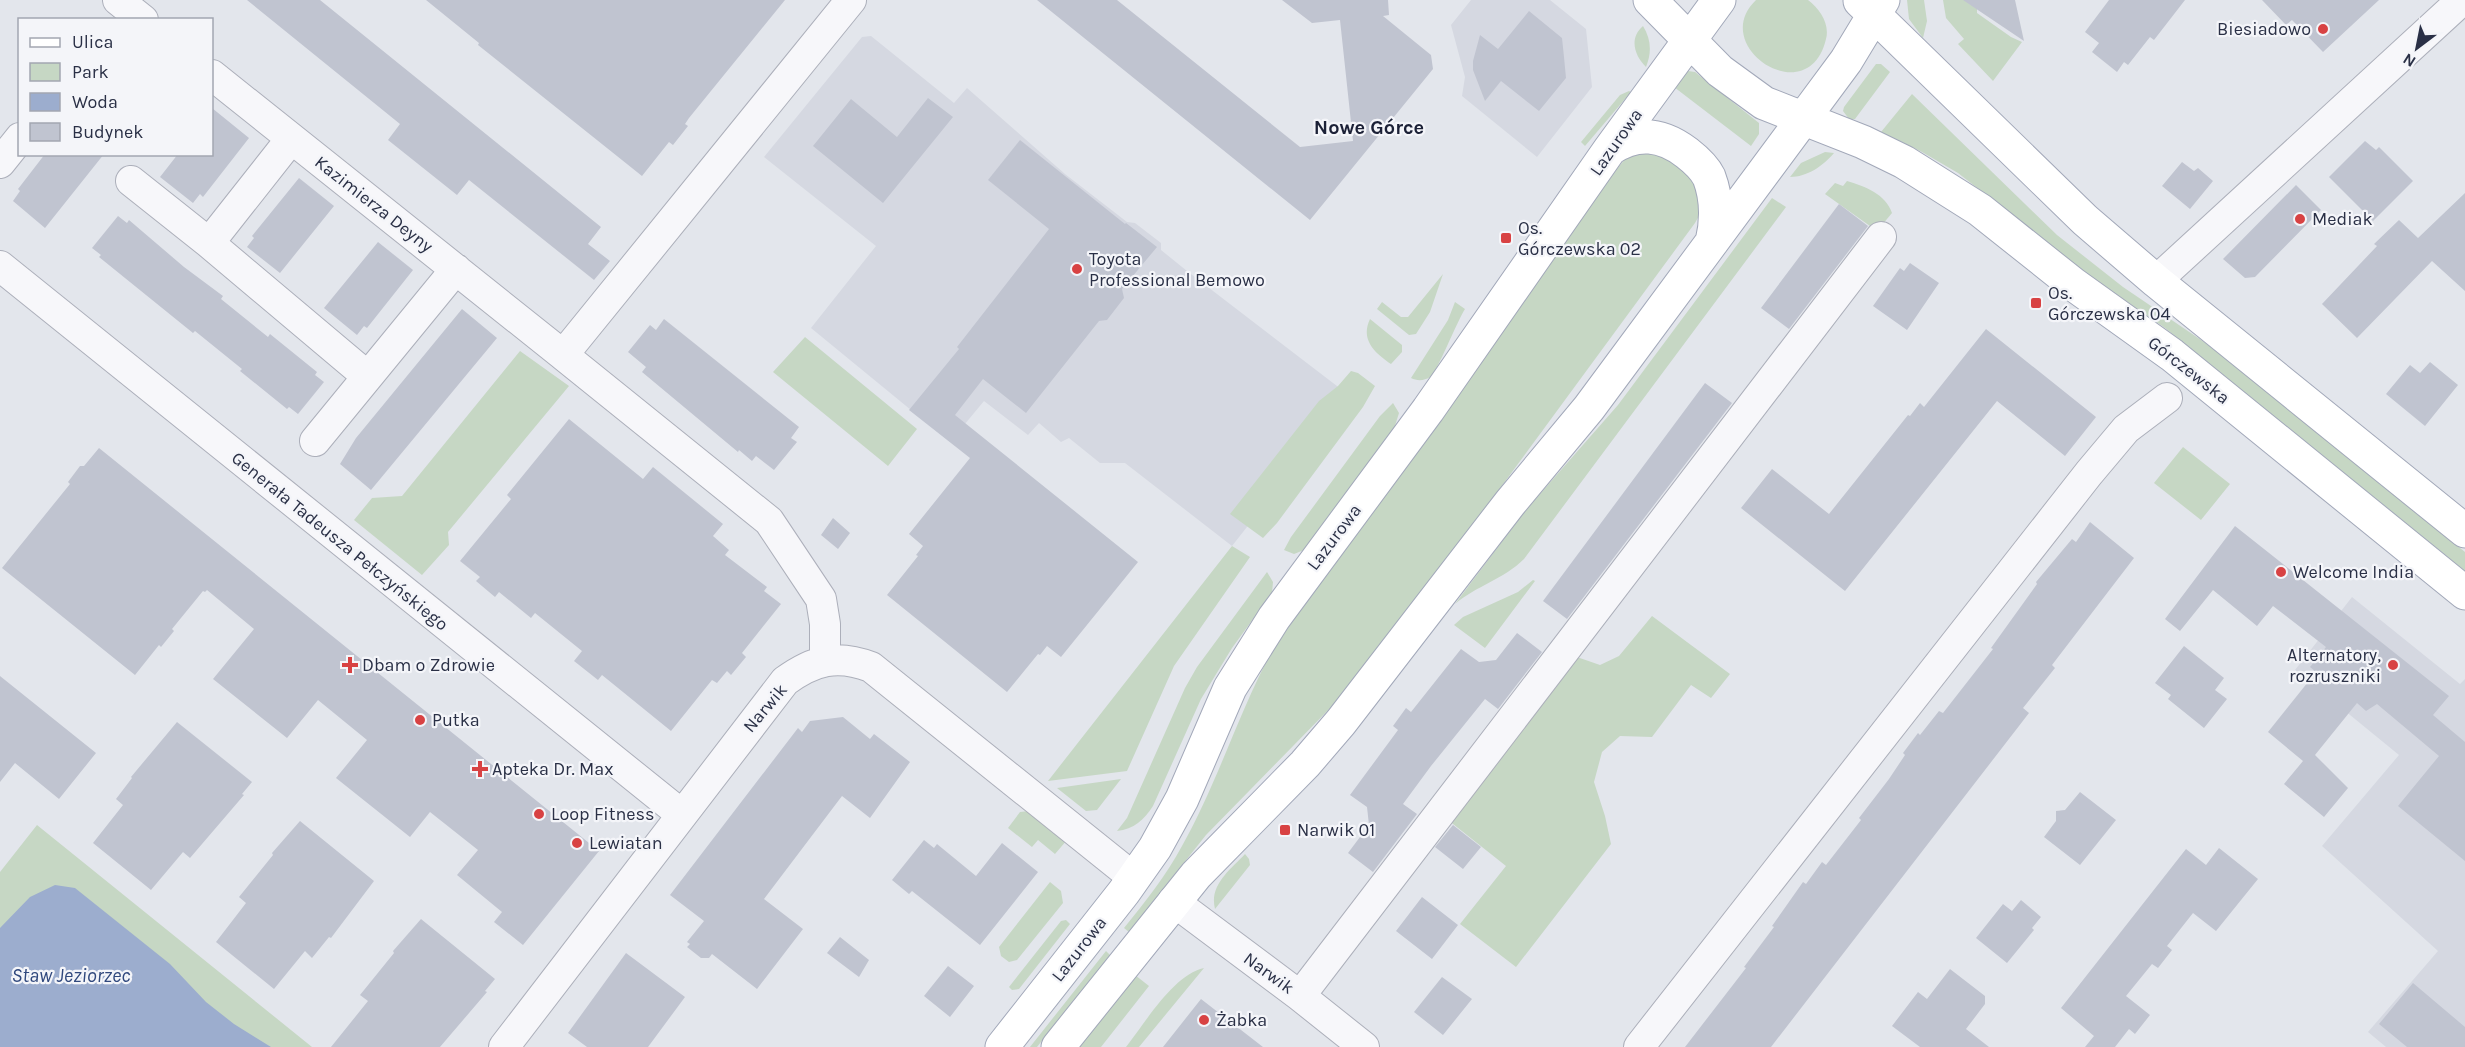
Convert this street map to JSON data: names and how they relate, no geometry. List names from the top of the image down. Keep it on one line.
{"streets":{"main road":["Lazurowa","Górczewska"],"street":["Kazimierza Deyny","Generała Tadeusza Pełczyńskiego","Narwik"]},"crossings":[["Lazurowa","Górczewska"],["Lazurowa","Narwik"],["Kazimierza Deyny","Narwik"],["Generała Tadeusza Pełczyńskiego","Narwik"]],"districts":["Nowe Górce"],"water":["Staw Jeziorzec"],"places":{"other":["Biesiadowo","Mediak","Toyota Professional Bemowo","Welcome India","Alternatory, rozruszniki","Putka","Loop Fitness","Lewiatan","Żabka"],"transit":["Os. Górczewska 02","Os. Górczewska 04","Narwik 01"],"health":["Dbam o Zdrowie","Apteka Dr. Max"]},"legend":["Ulica","Park","Woda","Budynek"],"north":"bottom left"}
